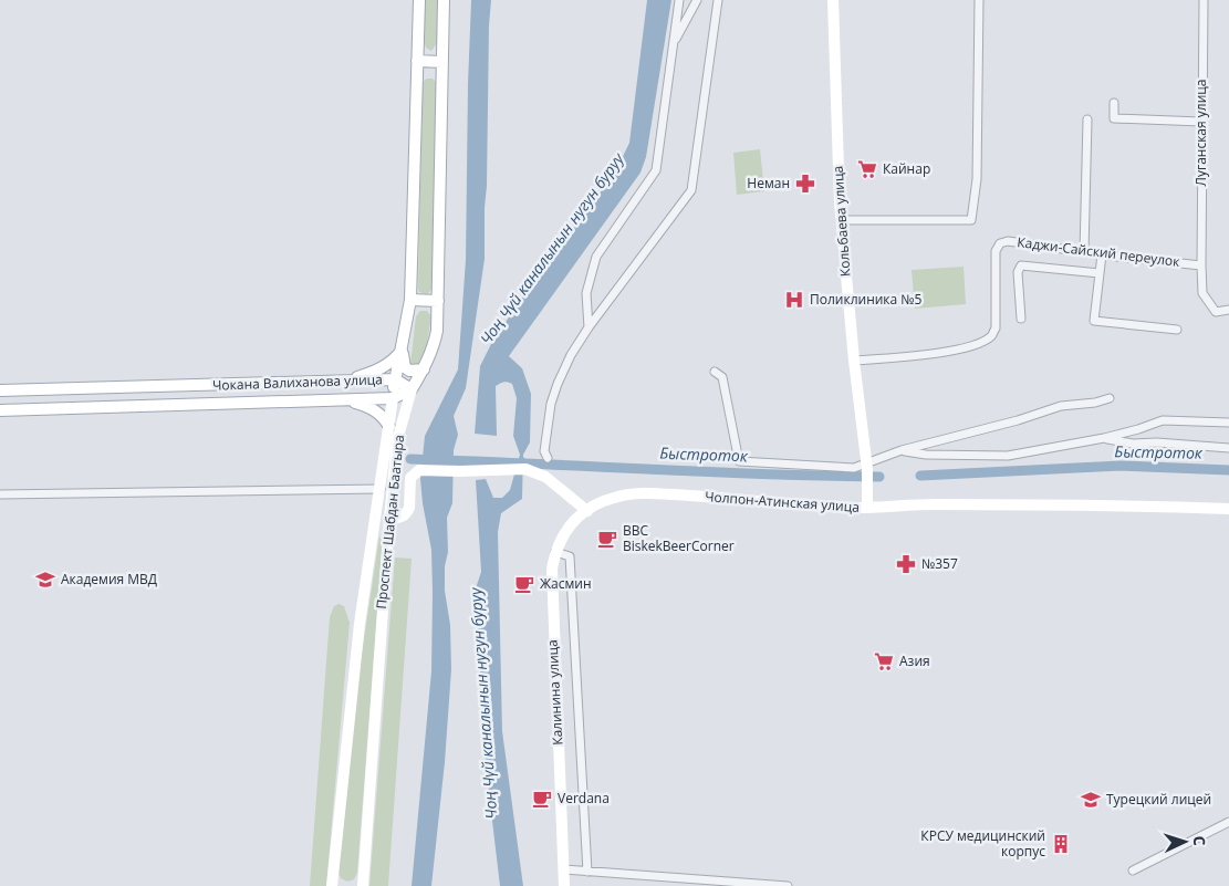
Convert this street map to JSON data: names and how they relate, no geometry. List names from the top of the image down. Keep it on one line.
{"streets":{"main road":["Кольбаева улица","Чокана Валиханова улица","Чолпон-Атинская улица","Проспект Шабдан Баатыра","Калинина улица"],"street":["Луганская улица","Каджи-Сайский переулок"]},"crossings":[["Луганская улица","Каджи-Сайский переулок"],["Кольбаева улица","Каджи-Сайский переулок"],["Кольбаева улица","Чолпон-Атинская улица"],["Чокана Валиханова улица","Проспект Шабдан Баатыра"],["Чолпон-Атинская улица","Калинина улица"]],"water":["Чоң Чүй каналынын нугун буруу","Быстроток"],"places":{"supermarket":["Кайнар","Азия"],"pharmacy":["Неман","№357"],"hospital":["Поликлиника №5"],"cafe":["BBC BiskekBeerCorner","Жасмин","Verdana"],"school or university":["Академия МВД","Турецкий лицей"],"building":["КРСУ медицинский корпус"]},"north":"right"}
